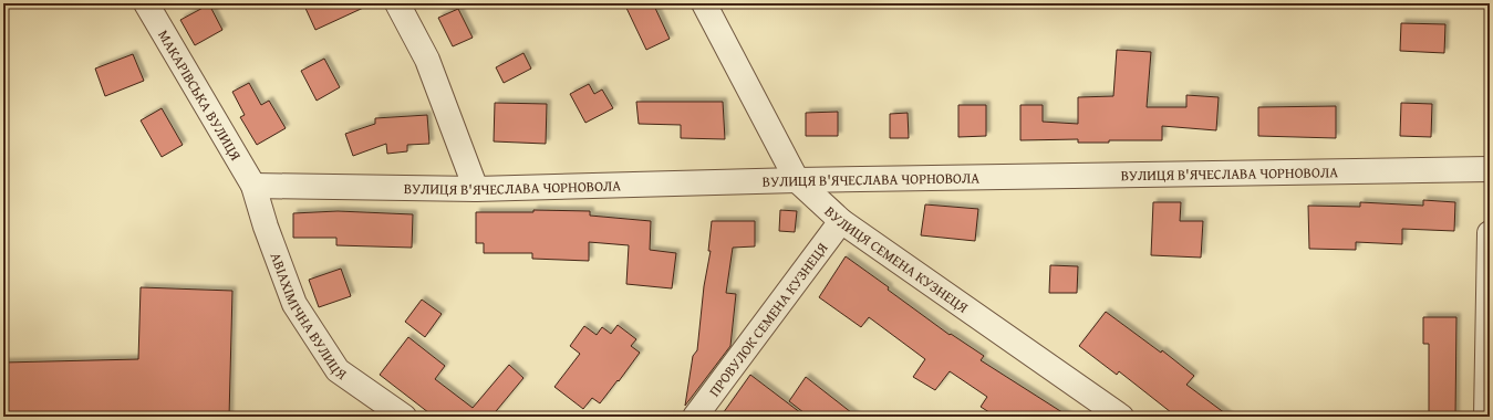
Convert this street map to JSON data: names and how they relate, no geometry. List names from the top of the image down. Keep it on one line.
{"streets":{"street":["МАКАРІВСЬКА ВУЛИЦЯ","ВУЛИЦЯ В'ЯЧЕСЛАВА ЧОРНОВОЛА","ВУЛИЦЯ СЕМЕНА КУЗНЕЦЯ","АВІАХІМІЧНА ВУЛИЦЯ","ПРОВУЛОК СЕМЕНА КУЗНЕЦЯ"]},"crossings":[["МАКАРІВСЬКА ВУЛИЦЯ","ВУЛИЦЯ В'ЯЧЕСЛАВА ЧОРНОВОЛА"],["МАКАРІВСЬКА ВУЛИЦЯ","АВІАХІМІЧНА ВУЛИЦЯ"],["ВУЛИЦЯ В'ЯЧЕСЛАВА ЧОРНОВОЛА","ВУЛИЦЯ СЕМЕНА КУЗНЕЦЯ"],["ВУЛИЦЯ В'ЯЧЕСЛАВА ЧОРНОВОЛА","АВІАХІМІЧНА ВУЛИЦЯ"],["ВУЛИЦЯ СЕМЕНА КУЗНЕЦЯ","ПРОВУЛОК СЕМЕНА КУЗНЕЦЯ"]]}
